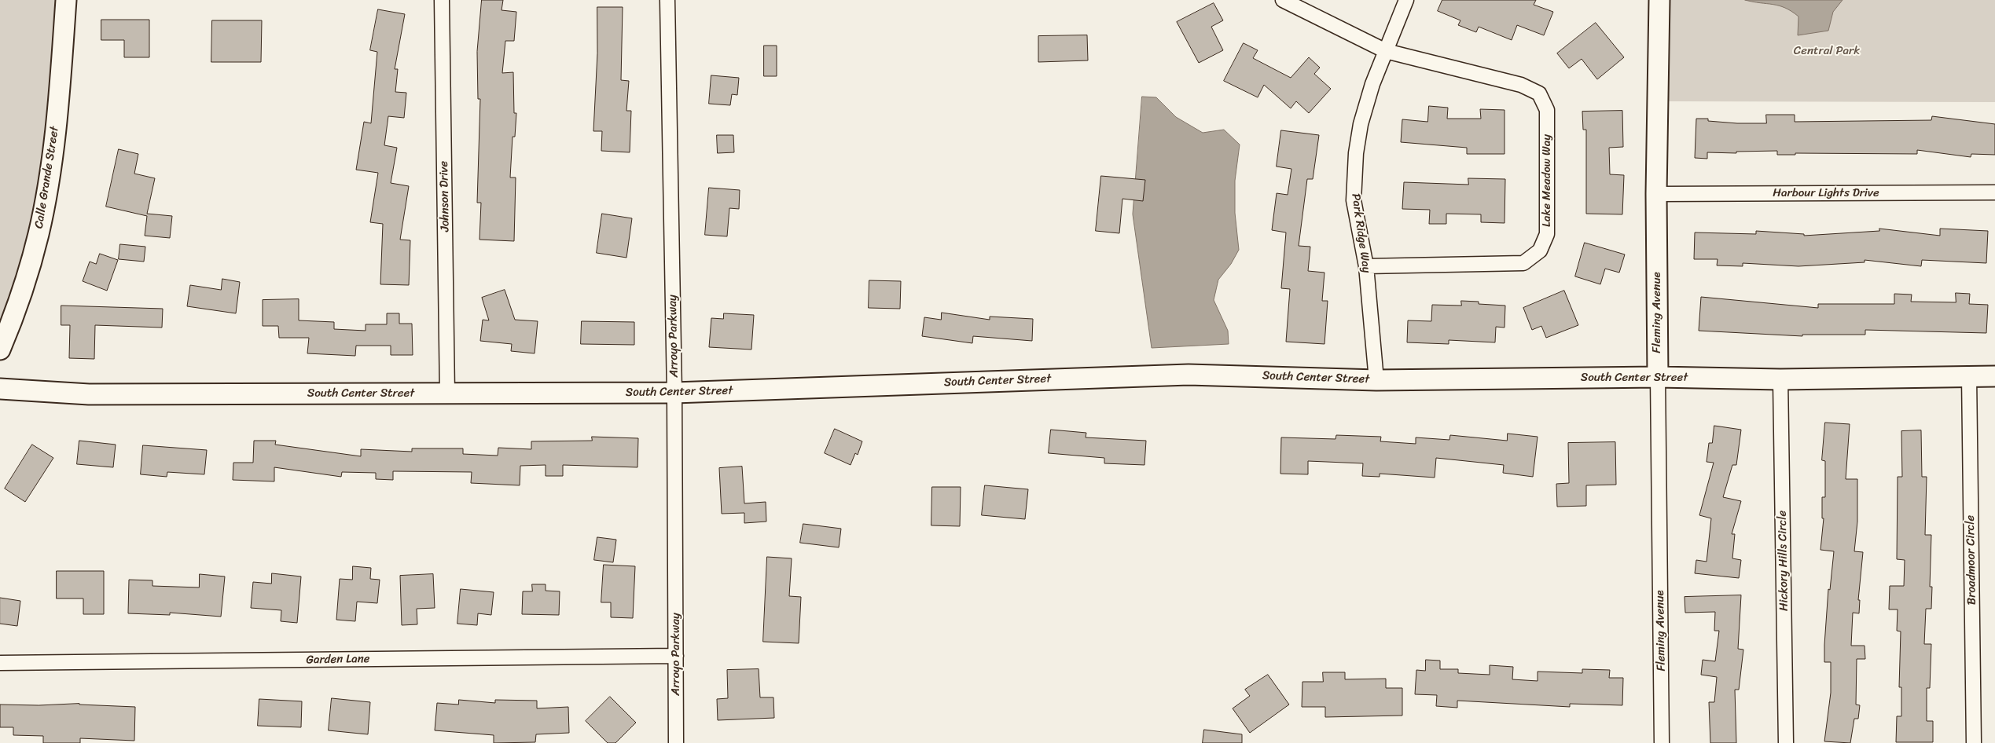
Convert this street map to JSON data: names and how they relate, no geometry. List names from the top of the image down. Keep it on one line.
{"streets":{"street":["Calle Grande Street","Lake Meadow Way","Harbour Lights Drive","Johnson Drive","Park Ridge Way","Fleming Avenue","Arroyo Parkway","South Center Street","Broadmoor Circle","Hickory Hills Circle","Garden Lane"]},"crossings":[["Lake Meadow Way","Park Ridge Way"],["Harbour Lights Drive","Fleming Avenue"],["Johnson Drive","South Center Street"],["Park Ridge Way","South Center Street"],["Fleming Avenue","South Center Street"],["Arroyo Parkway","South Center Street"],["Arroyo Parkway","Garden Lane"],["South Center Street","Broadmoor Circle"],["South Center Street","Hickory Hills Circle"]],"parks":["Central Park"]}
